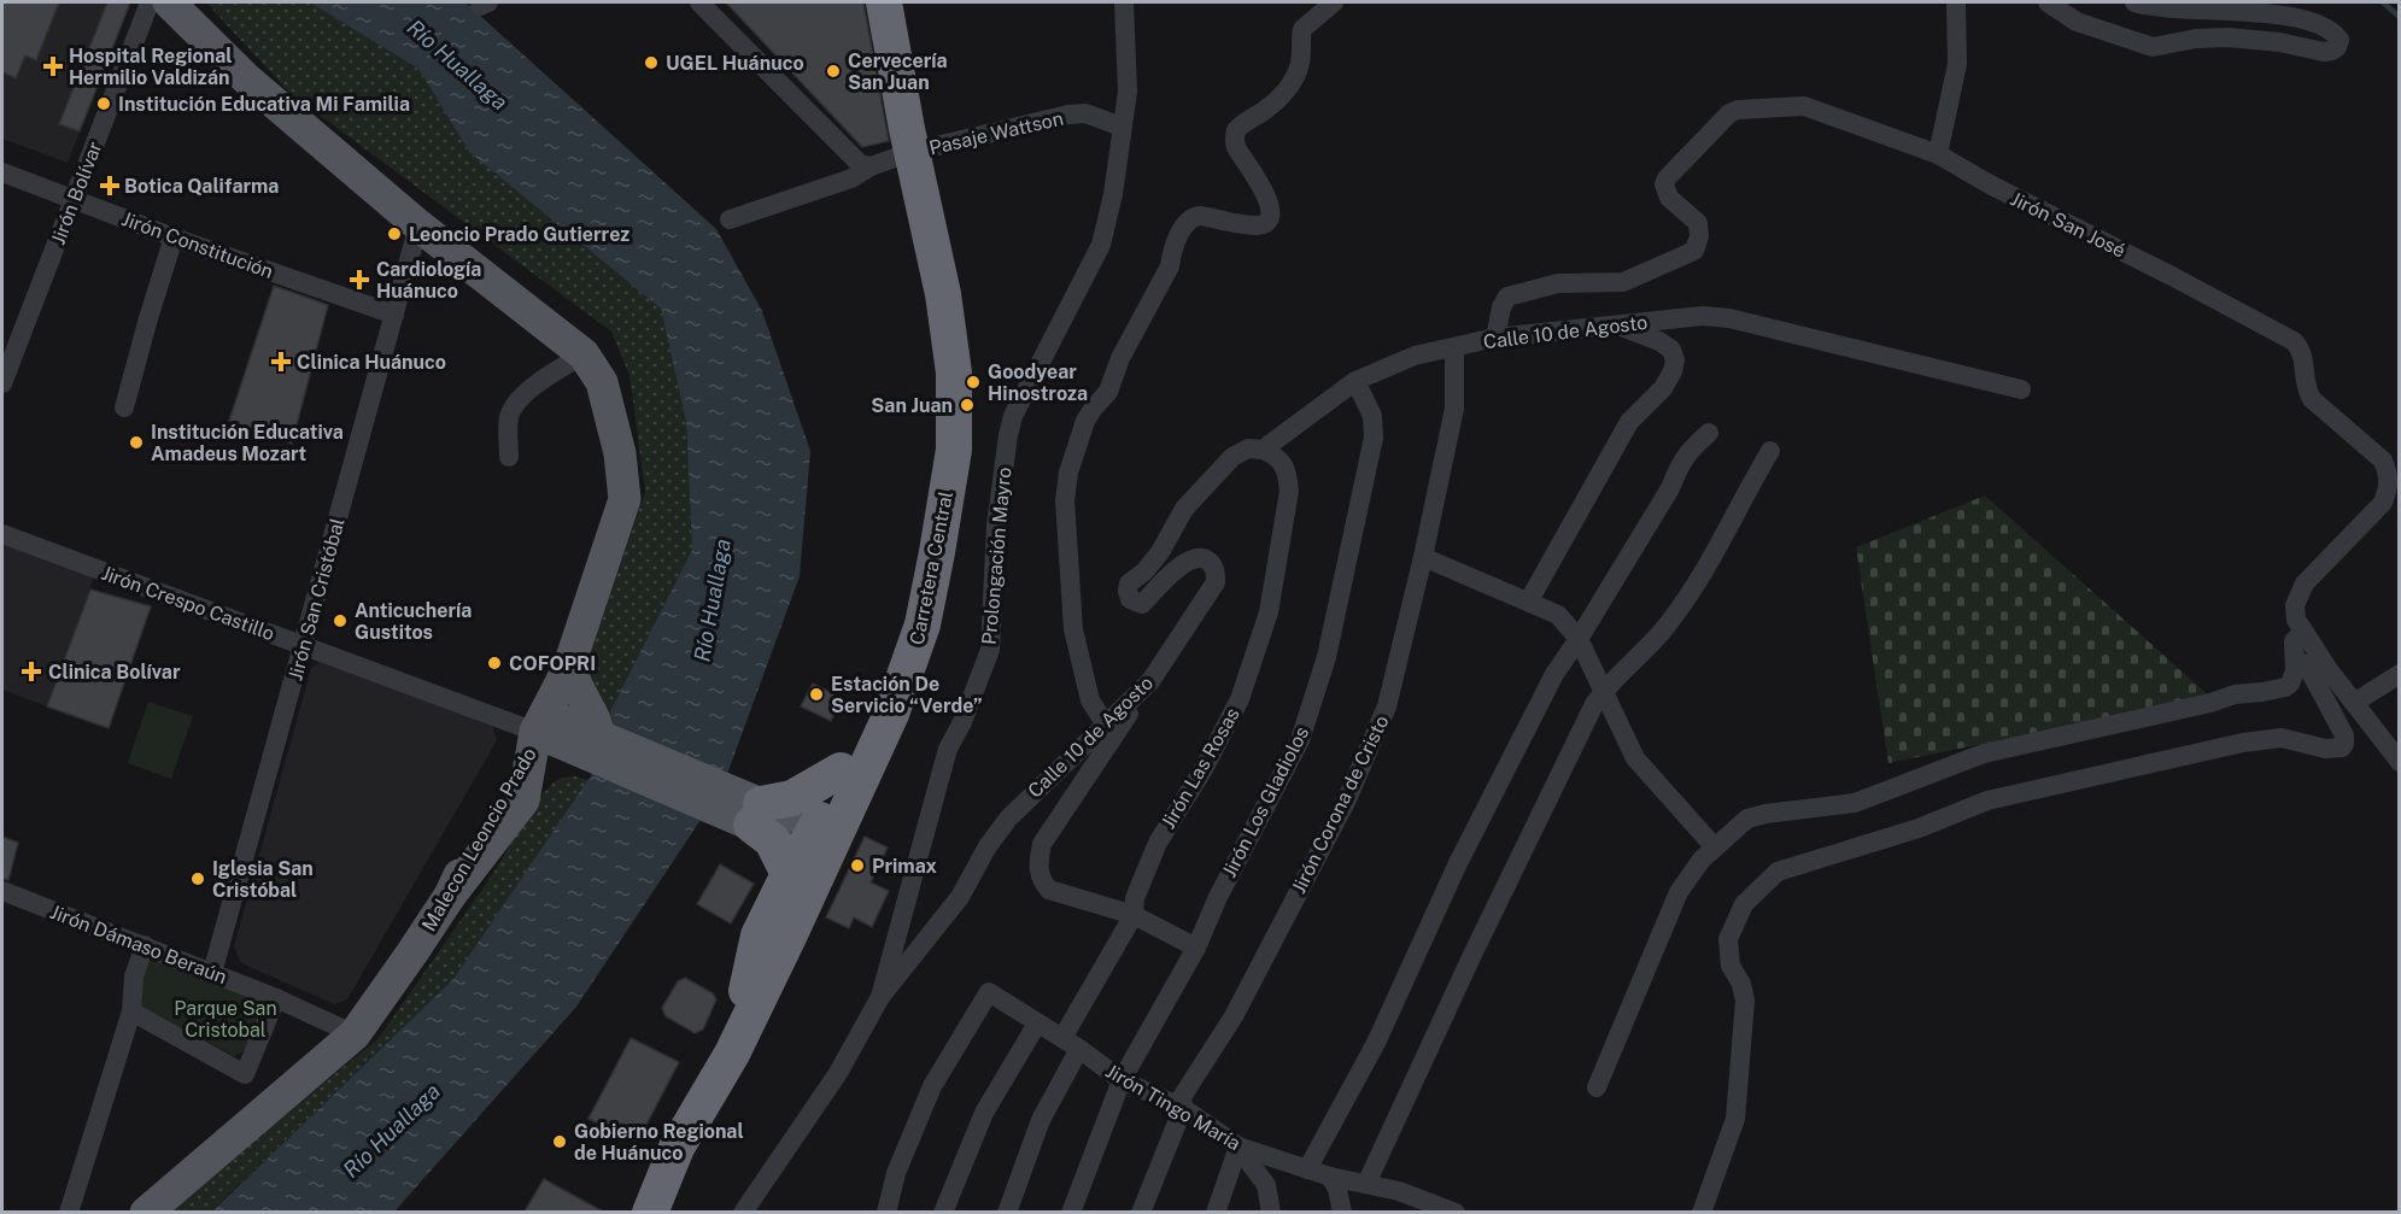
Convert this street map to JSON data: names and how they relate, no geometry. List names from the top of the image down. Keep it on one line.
{"streets":{"highway":["Carretera Central"],"main road":["Malecon Leoncio Prado"],"street":["Pasaje Wattson","Jirón Bolívar","Jirón San José","Jirón Constitución","Calle 10 de Agosto","Prolongación Mayro","Jirón San Cristóbal","Jirón Crespo Castillo","Jirón Las Rosas","Jirón Los Gladiolos","Jirón Corona de Cristo","Jirón Dámaso Beraún","Jirón Tingo María"]},"crossings":[["Pasaje Wattson","Prolongación Mayro"],["Pasaje Wattson","Carretera Central"],["Jirón Bolívar","Jirón Constitución"],["Jirón San José","Calle 10 de Agosto"],["Jirón Constitución","Jirón San Cristóbal"],["Calle 10 de Agosto","Prolongación Mayro"],["Calle 10 de Agosto","Jirón Las Rosas"],["Calle 10 de Agosto","Jirón Los Gladiolos"],["Calle 10 de Agosto","Jirón Corona de Cristo"],["Jirón San Cristóbal","Jirón Crespo Castillo"],["Jirón San Cristóbal","Jirón Dámaso Beraún"],["Jirón Crespo Castillo","Malecon Leoncio Prado"],["Jirón Las Rosas","Jirón Tingo María"],["Jirón Los Gladiolos","Jirón Tingo María"],["Jirón Corona de Cristo","Jirón Tingo María"],["Malecon Leoncio Prado","Jirón Dámaso Beraún"]],"water":["Río Huallaga"],"parks":["Parque San Cristobal"],"places":{"other":["UGEL Huánuco","Cervecería San Juan","Institución Educativa Mi Familia","Leoncio Prado Gutierrez","Goodyear Hinostroza","San Juan","Institución Educativa Amadeus Mozart","Anticuchería Gustitos","COFOPRI","Estación De Servicio “Verde”","Primax","Iglesia San Cristóbal","Gobierno Regional de Huánuco"],"health":["Hospital Regional Hermilio Valdizán","Botica Qalifarma","Cardiología Huánuco","Clinica Huánuco","Clinica Bolívar"]}}
